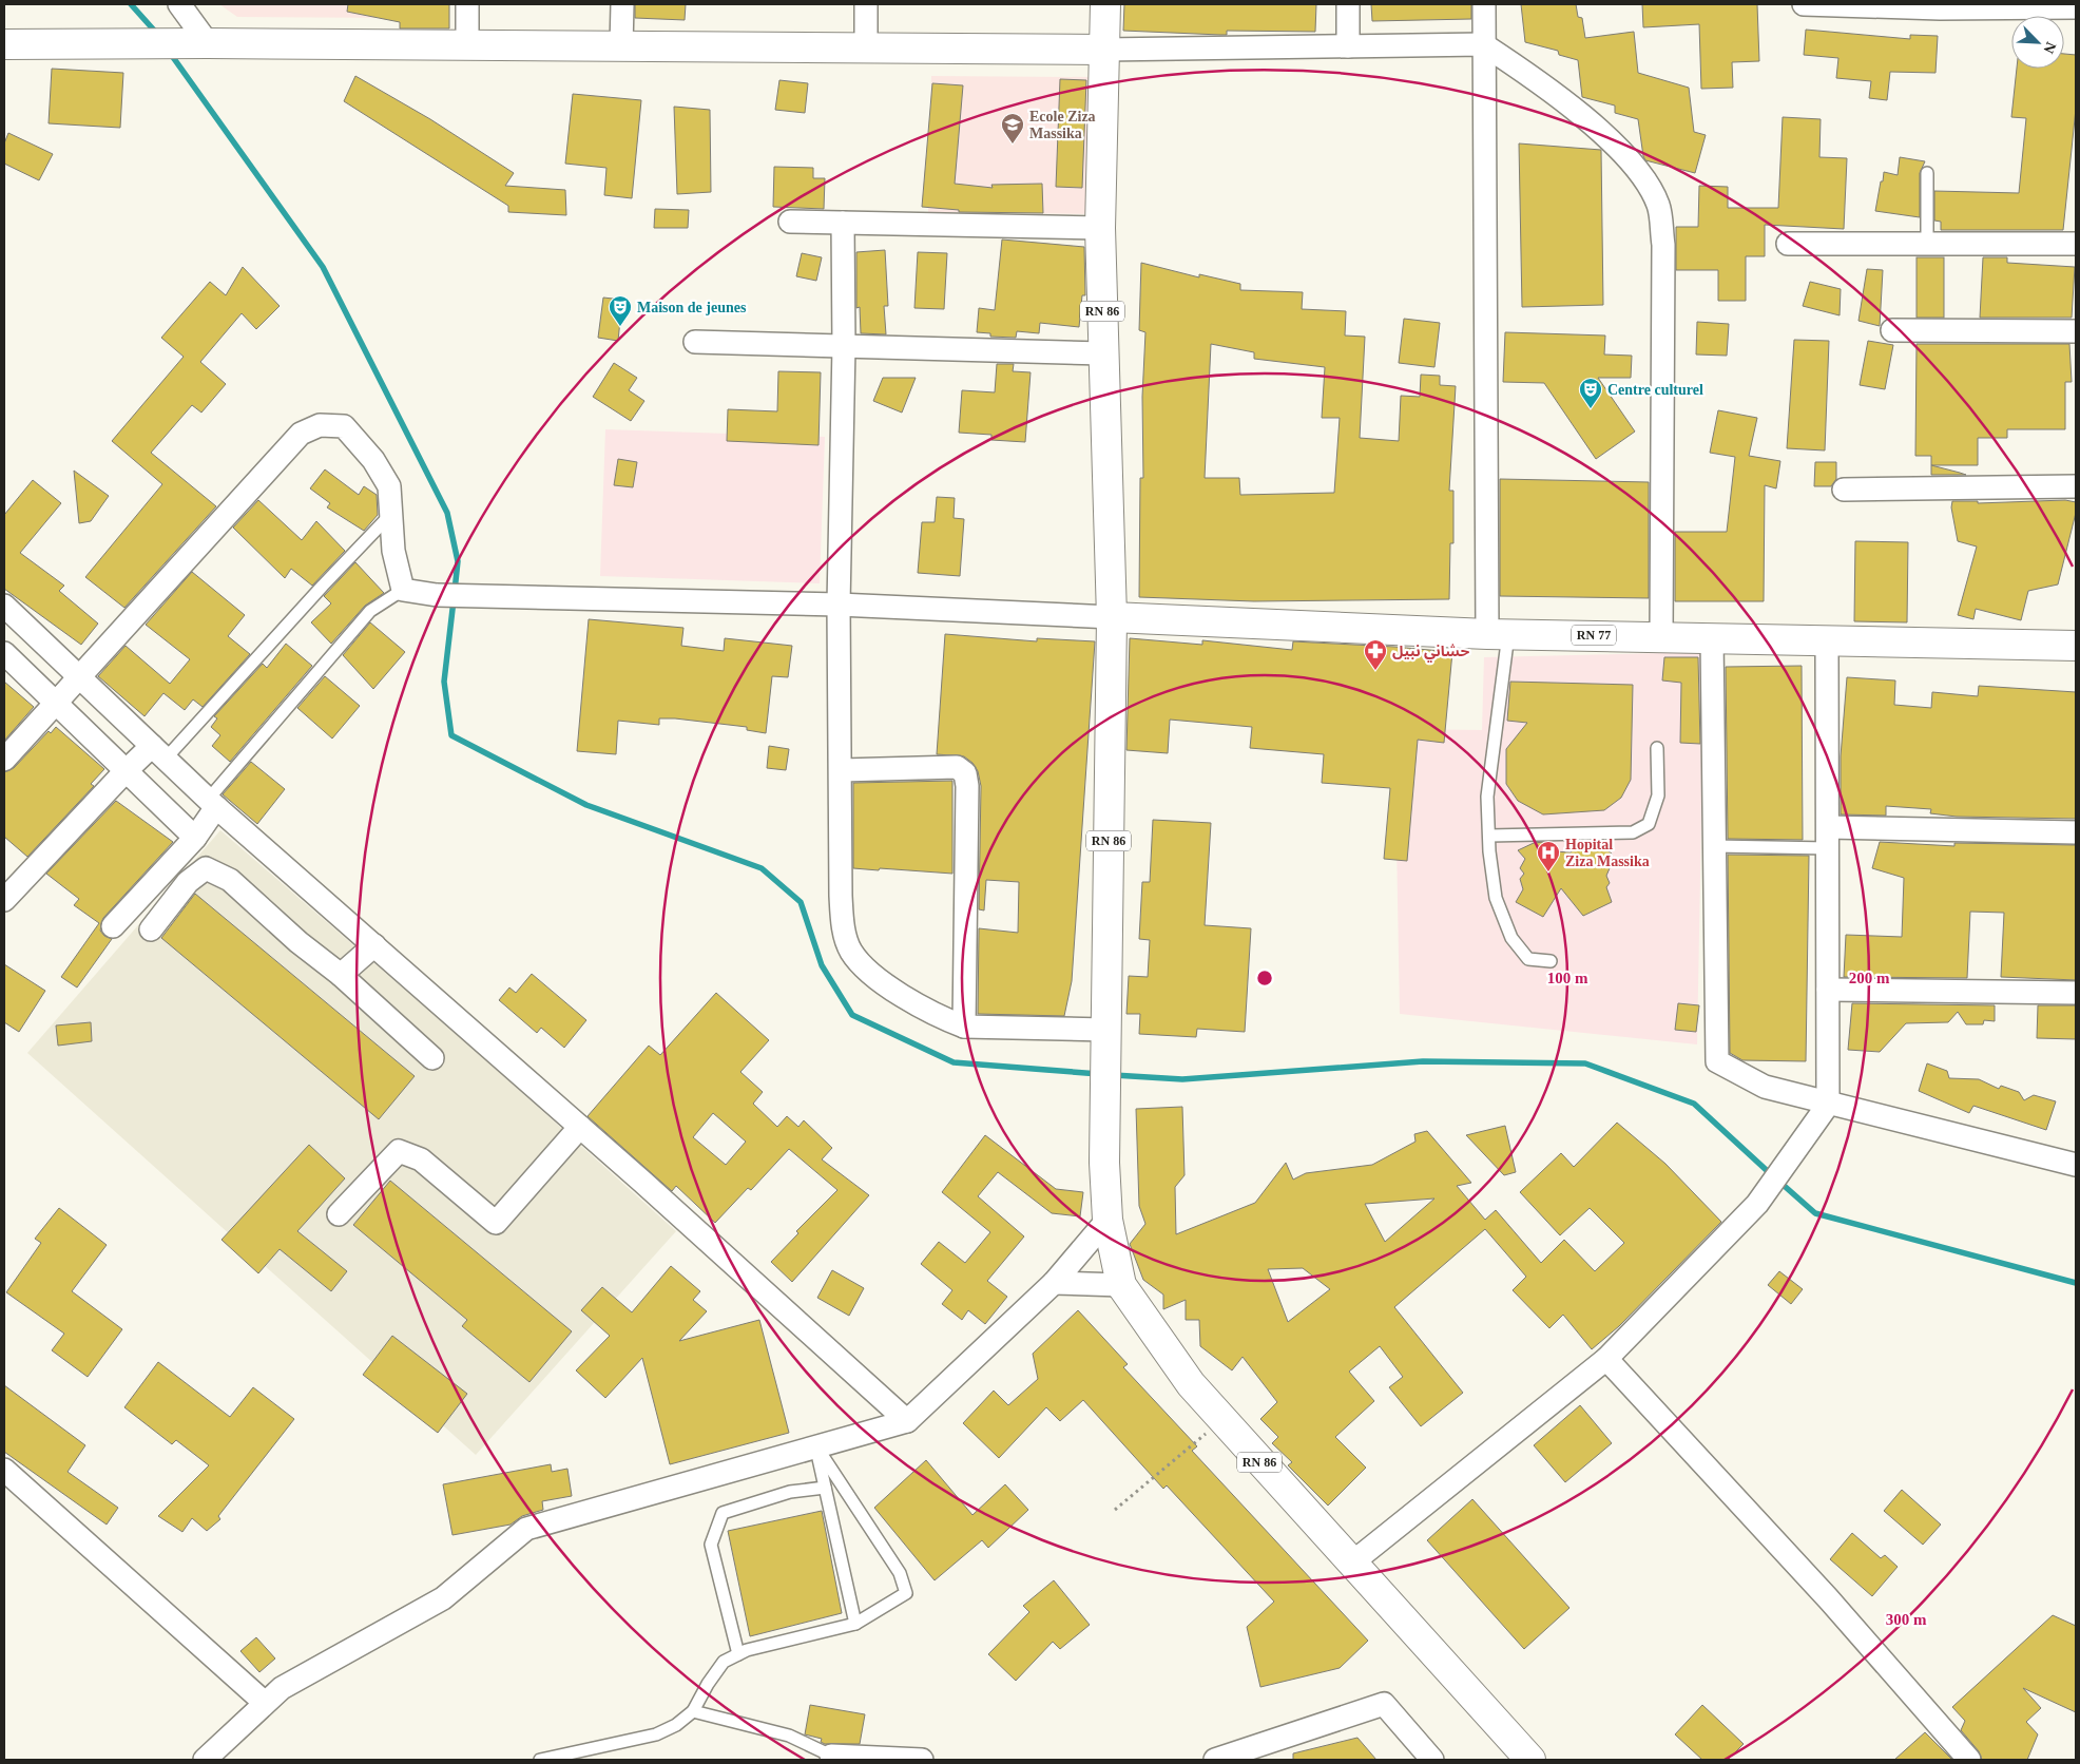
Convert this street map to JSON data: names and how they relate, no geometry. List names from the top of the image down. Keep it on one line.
{"streets":{"main road":["RN 86","RN 77"]},"crossings":[["RN 86","RN 77"]],"places":{"school or university":["Ecole Ziza Massika"],"theatre":["Maison de jeunes","Centre culturel"],"pharmacy":["حشاني نبيل"],"hospital":["Hopital Ziza Massika"]},"north":"bottom right","rings":["100 m","200 m","300 m"]}
